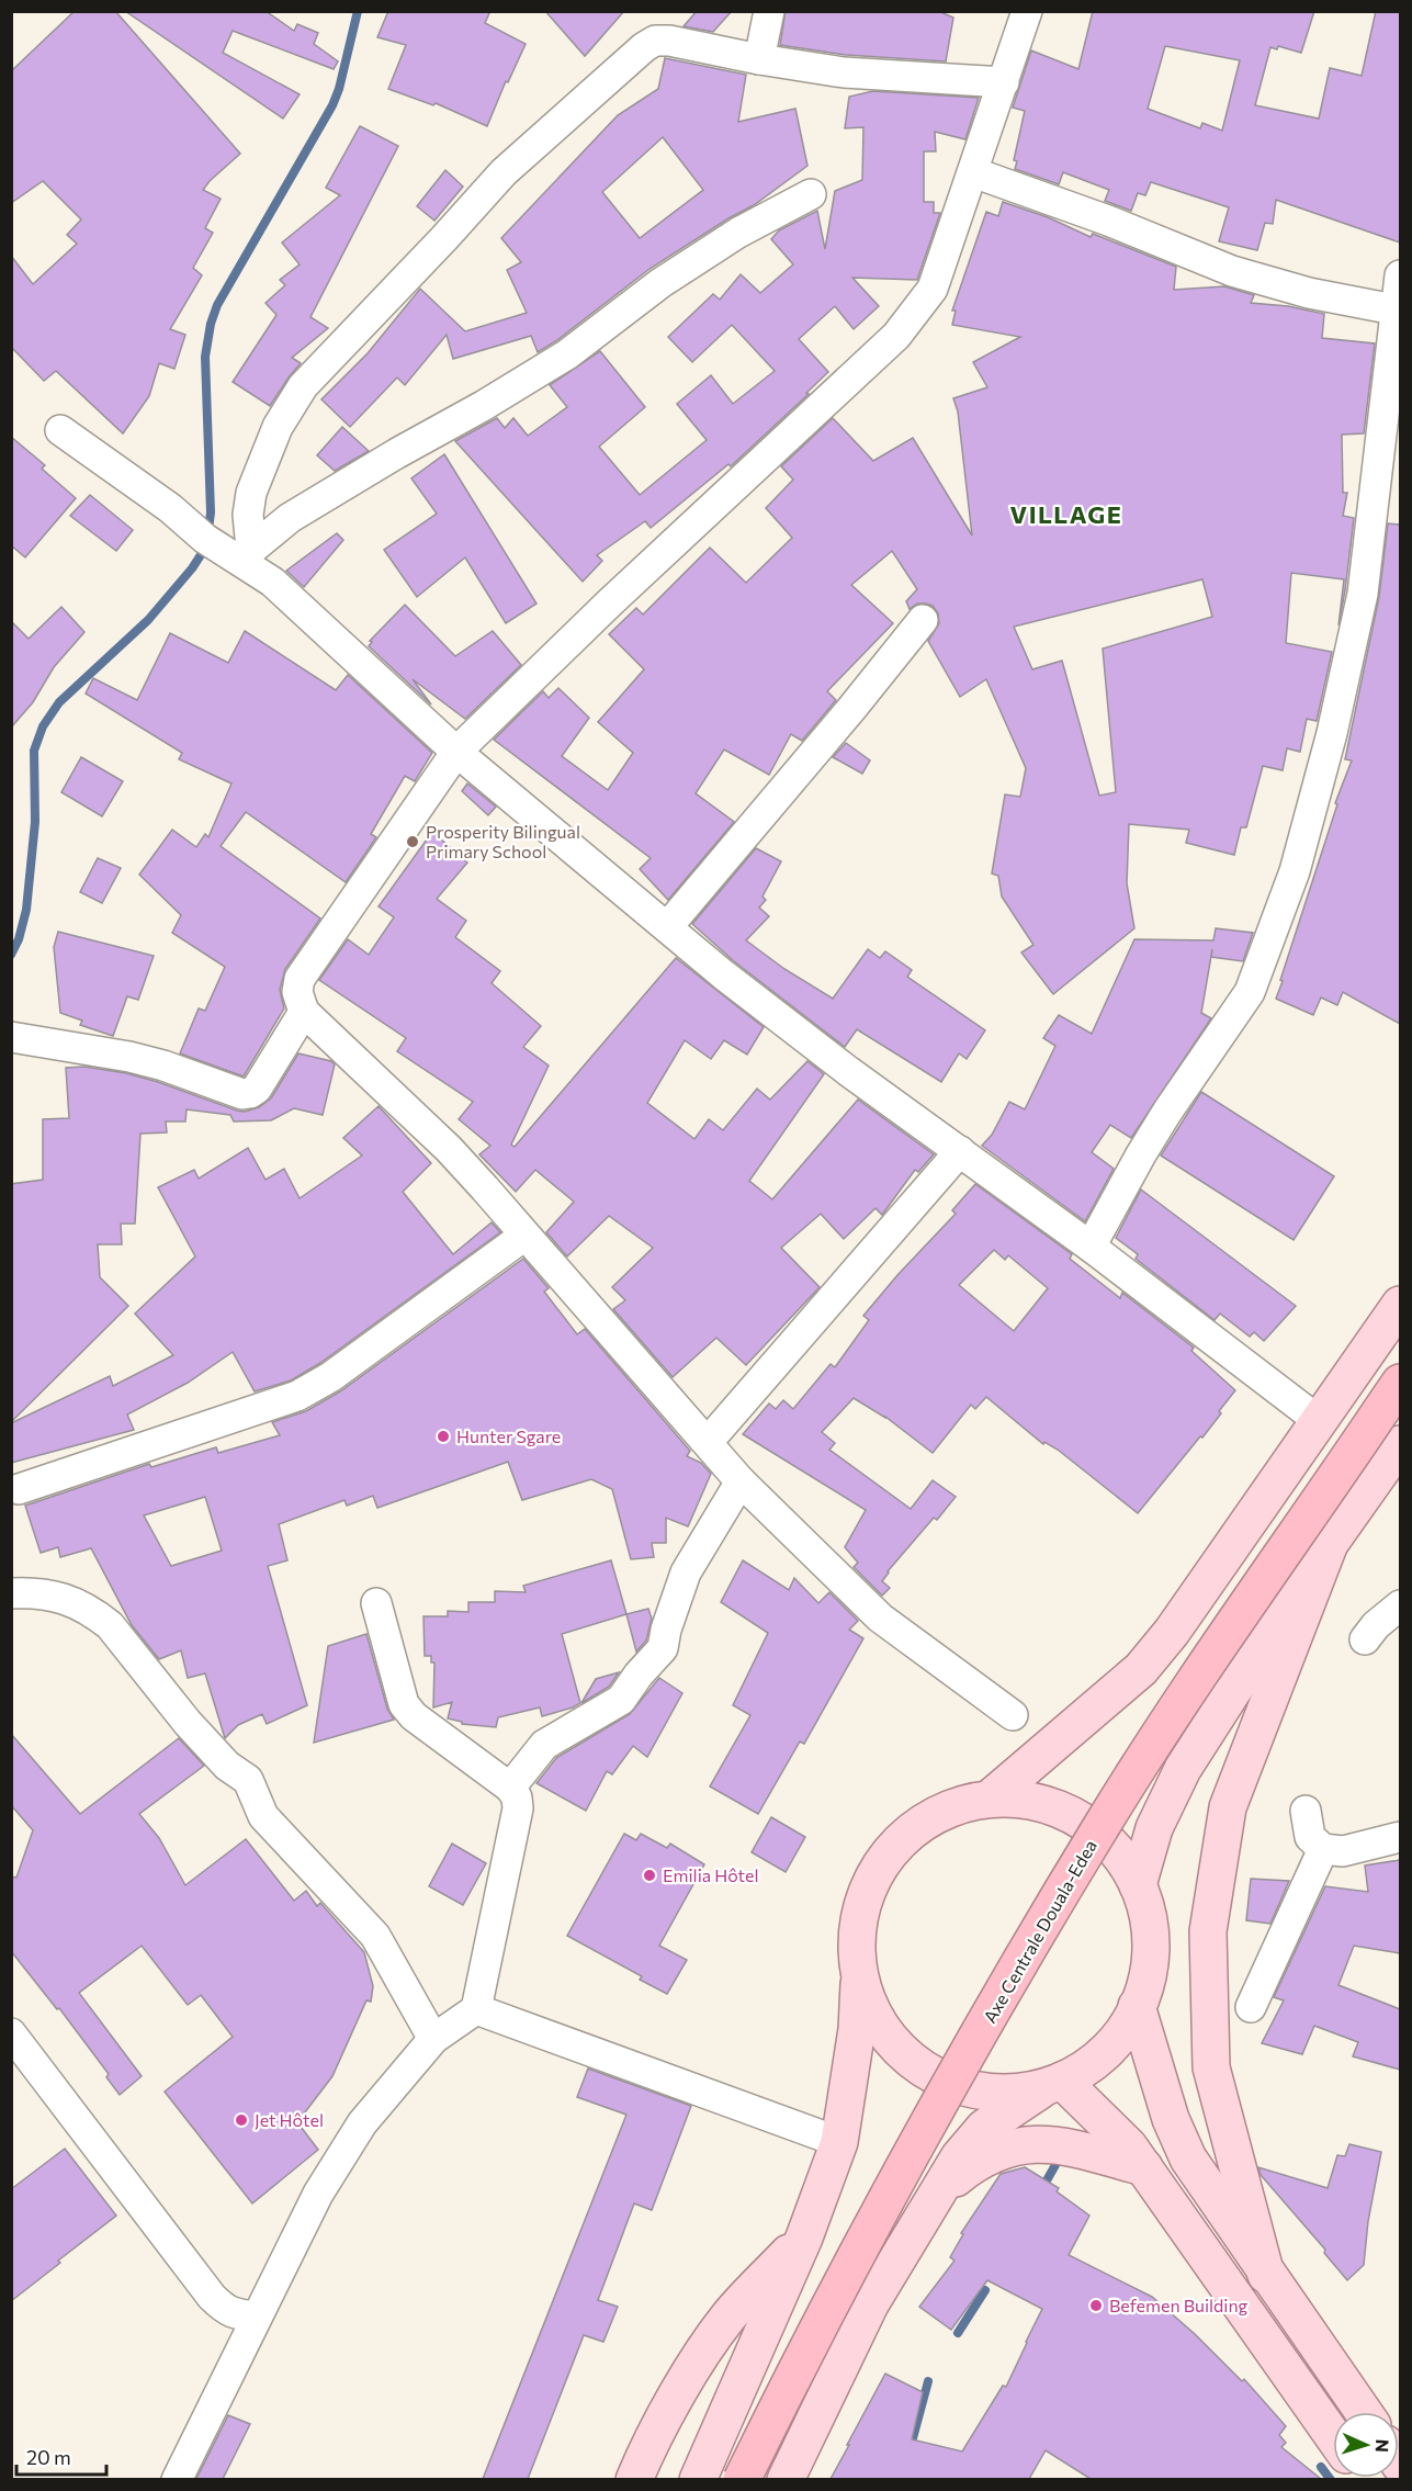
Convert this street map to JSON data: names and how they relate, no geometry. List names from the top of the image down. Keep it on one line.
{"streets":{"highway":["Axe Centrale Douala-Edea"]},"districts":["VILLAGE"],"places":["Prosperity Bilingual Primary School","Hunter Sgare","Emilia Hôtel","Jet Hôtel","Befemen Building"],"scale_bar":"20 m","north":"right"}
